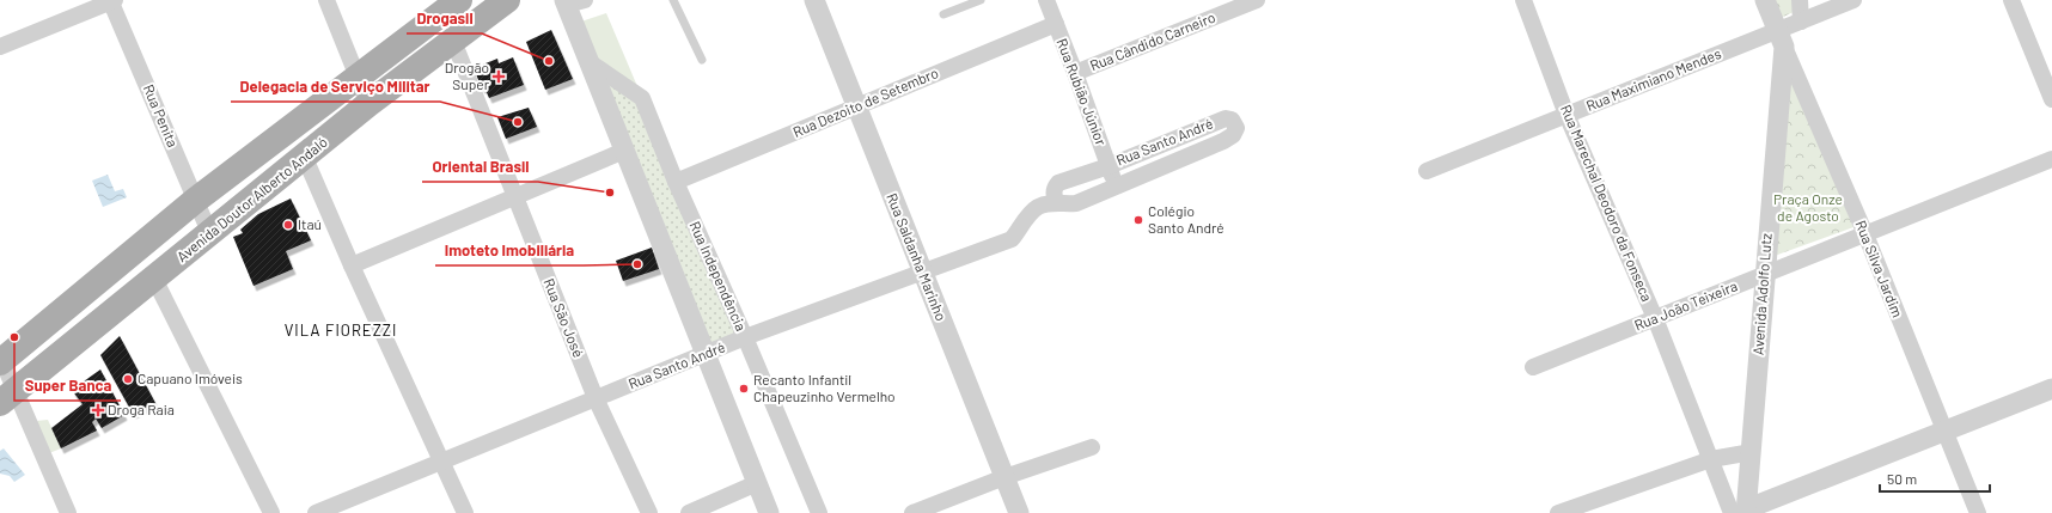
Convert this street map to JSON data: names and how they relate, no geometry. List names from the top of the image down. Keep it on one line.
{"streets":{"main road":["Avenida Doutor Alberto Andaló"],"street":["Rua Cândido Carneiro","Rua Maximiano Mendes","Rua Rubião Júnior","Rua Dezoito de Setembro","Rua Penita","Rua Santo André","Rua Marechal Deodoro da Fonseca","Rua Saldanha Marinho","Rua Silva Jardim","Rua Independência","Avenida Adolfo Lutz","Rua João Teixeira","Rua São José"]},"crossings":[["Rua Cândido Carneiro","Rua Rubião Júnior"],["Rua Maximiano Mendes","Rua Marechal Deodoro da Fonseca"],["Rua Maximiano Mendes","Rua Silva Jardim"],["Rua Maximiano Mendes","Avenida Adolfo Lutz"],["Rua Rubião Júnior","Rua Dezoito de Setembro"],["Rua Rubião Júnior","Rua Santo André"],["Rua Dezoito de Setembro","Rua Saldanha Marinho"],["Rua Dezoito de Setembro","Rua Independência"],["Rua Penita","Avenida Doutor Alberto Andaló"],["Rua Santo André","Rua Saldanha Marinho"],["Rua Santo André","Rua Independência"],["Rua Santo André","Rua São José"],["Avenida Doutor Alberto Andaló","Rua São José"],["Rua Marechal Deodoro da Fonseca","Avenida Adolfo Lutz"],["Rua Marechal Deodoro da Fonseca","Rua João Teixeira"],["Rua Silva Jardim","Avenida Adolfo Lutz"],["Rua Silva Jardim","Rua João Teixeira"],["Avenida Adolfo Lutz","Rua João Teixeira"]],"districts":["VILA FIOREZZI"],"parks":["Praça Onze de Agosto"],"places":{"other":["Drogasil","Delegacia de Serviço Militar","Oriental Brasil","Colégio Santo André","Itaú","Imoteto Imobiliária","Super Banca","Capuano Imóveis","Recanto Infantil Chapeuzinho Vermelho"],"health":["Drogão Super","Droga Raia"]},"scale_bar":"50 m"}
